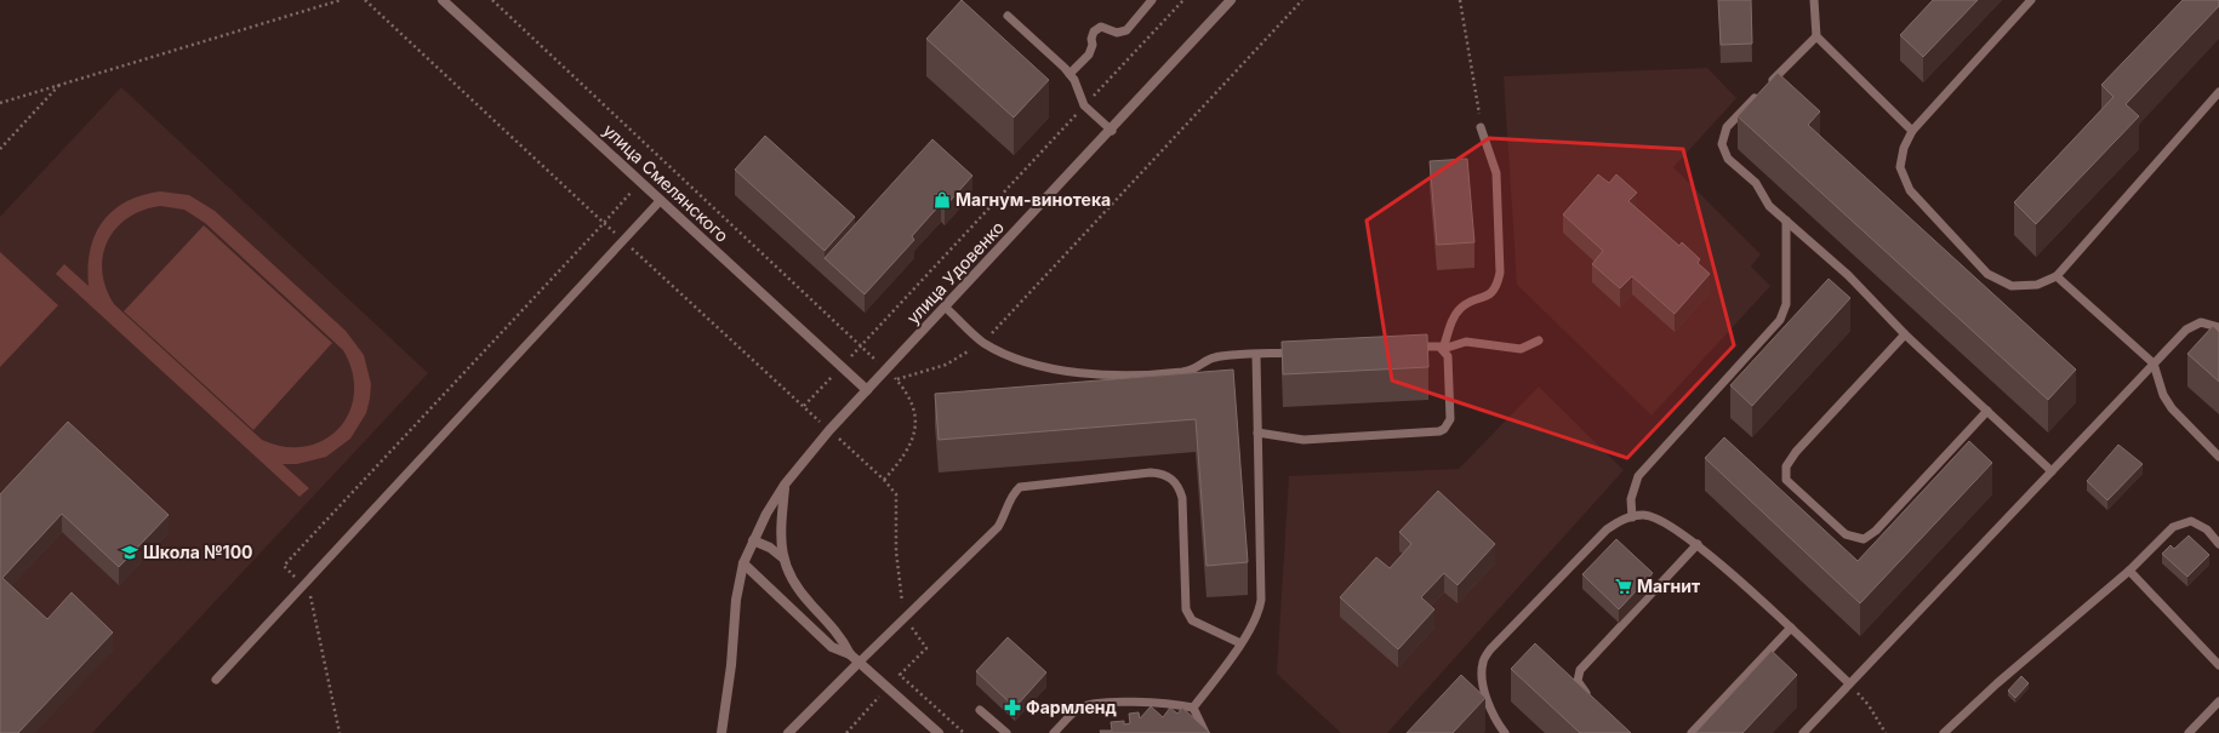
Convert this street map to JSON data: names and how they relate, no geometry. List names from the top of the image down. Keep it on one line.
{"streets":{"street":["улица Смелянского","улица Удовенко"]},"crossings":[["улица Смелянского","улица Удовенко"]],"places":{"shop":["Магнум-винотека"],"school or university":["Школа №100"],"supermarket":["Магнит"],"pharmacy":["Фармленд"]}}
